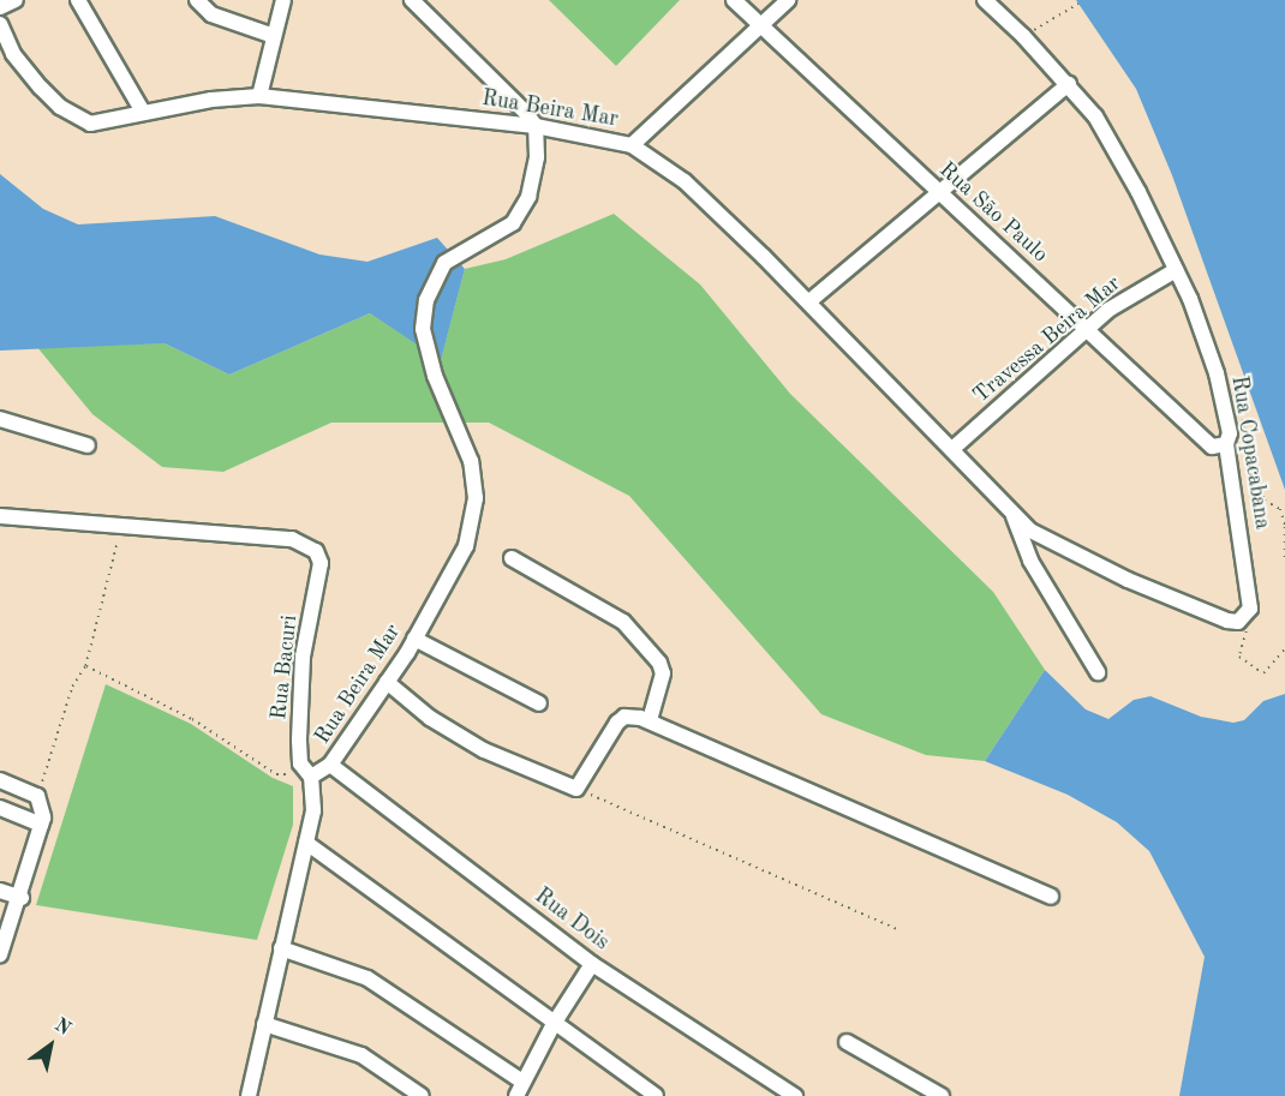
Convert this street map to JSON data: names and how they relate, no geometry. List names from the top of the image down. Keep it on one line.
{"streets":{"street":["Rua Beira Mar","Rua São Paulo","Travessa Beira Mar","Rua Copacabana","Rua Bacuri","Rua Dois"]},"crossings":[["Rua Beira Mar","Travessa Beira Mar"],["Rua Beira Mar","Rua Copacabana"],["Rua Beira Mar","Rua Bacuri"],["Rua Beira Mar","Rua Dois"],["Rua São Paulo","Travessa Beira Mar"],["Rua São Paulo","Rua Copacabana"],["Travessa Beira Mar","Rua Copacabana"]],"north":"top right"}
